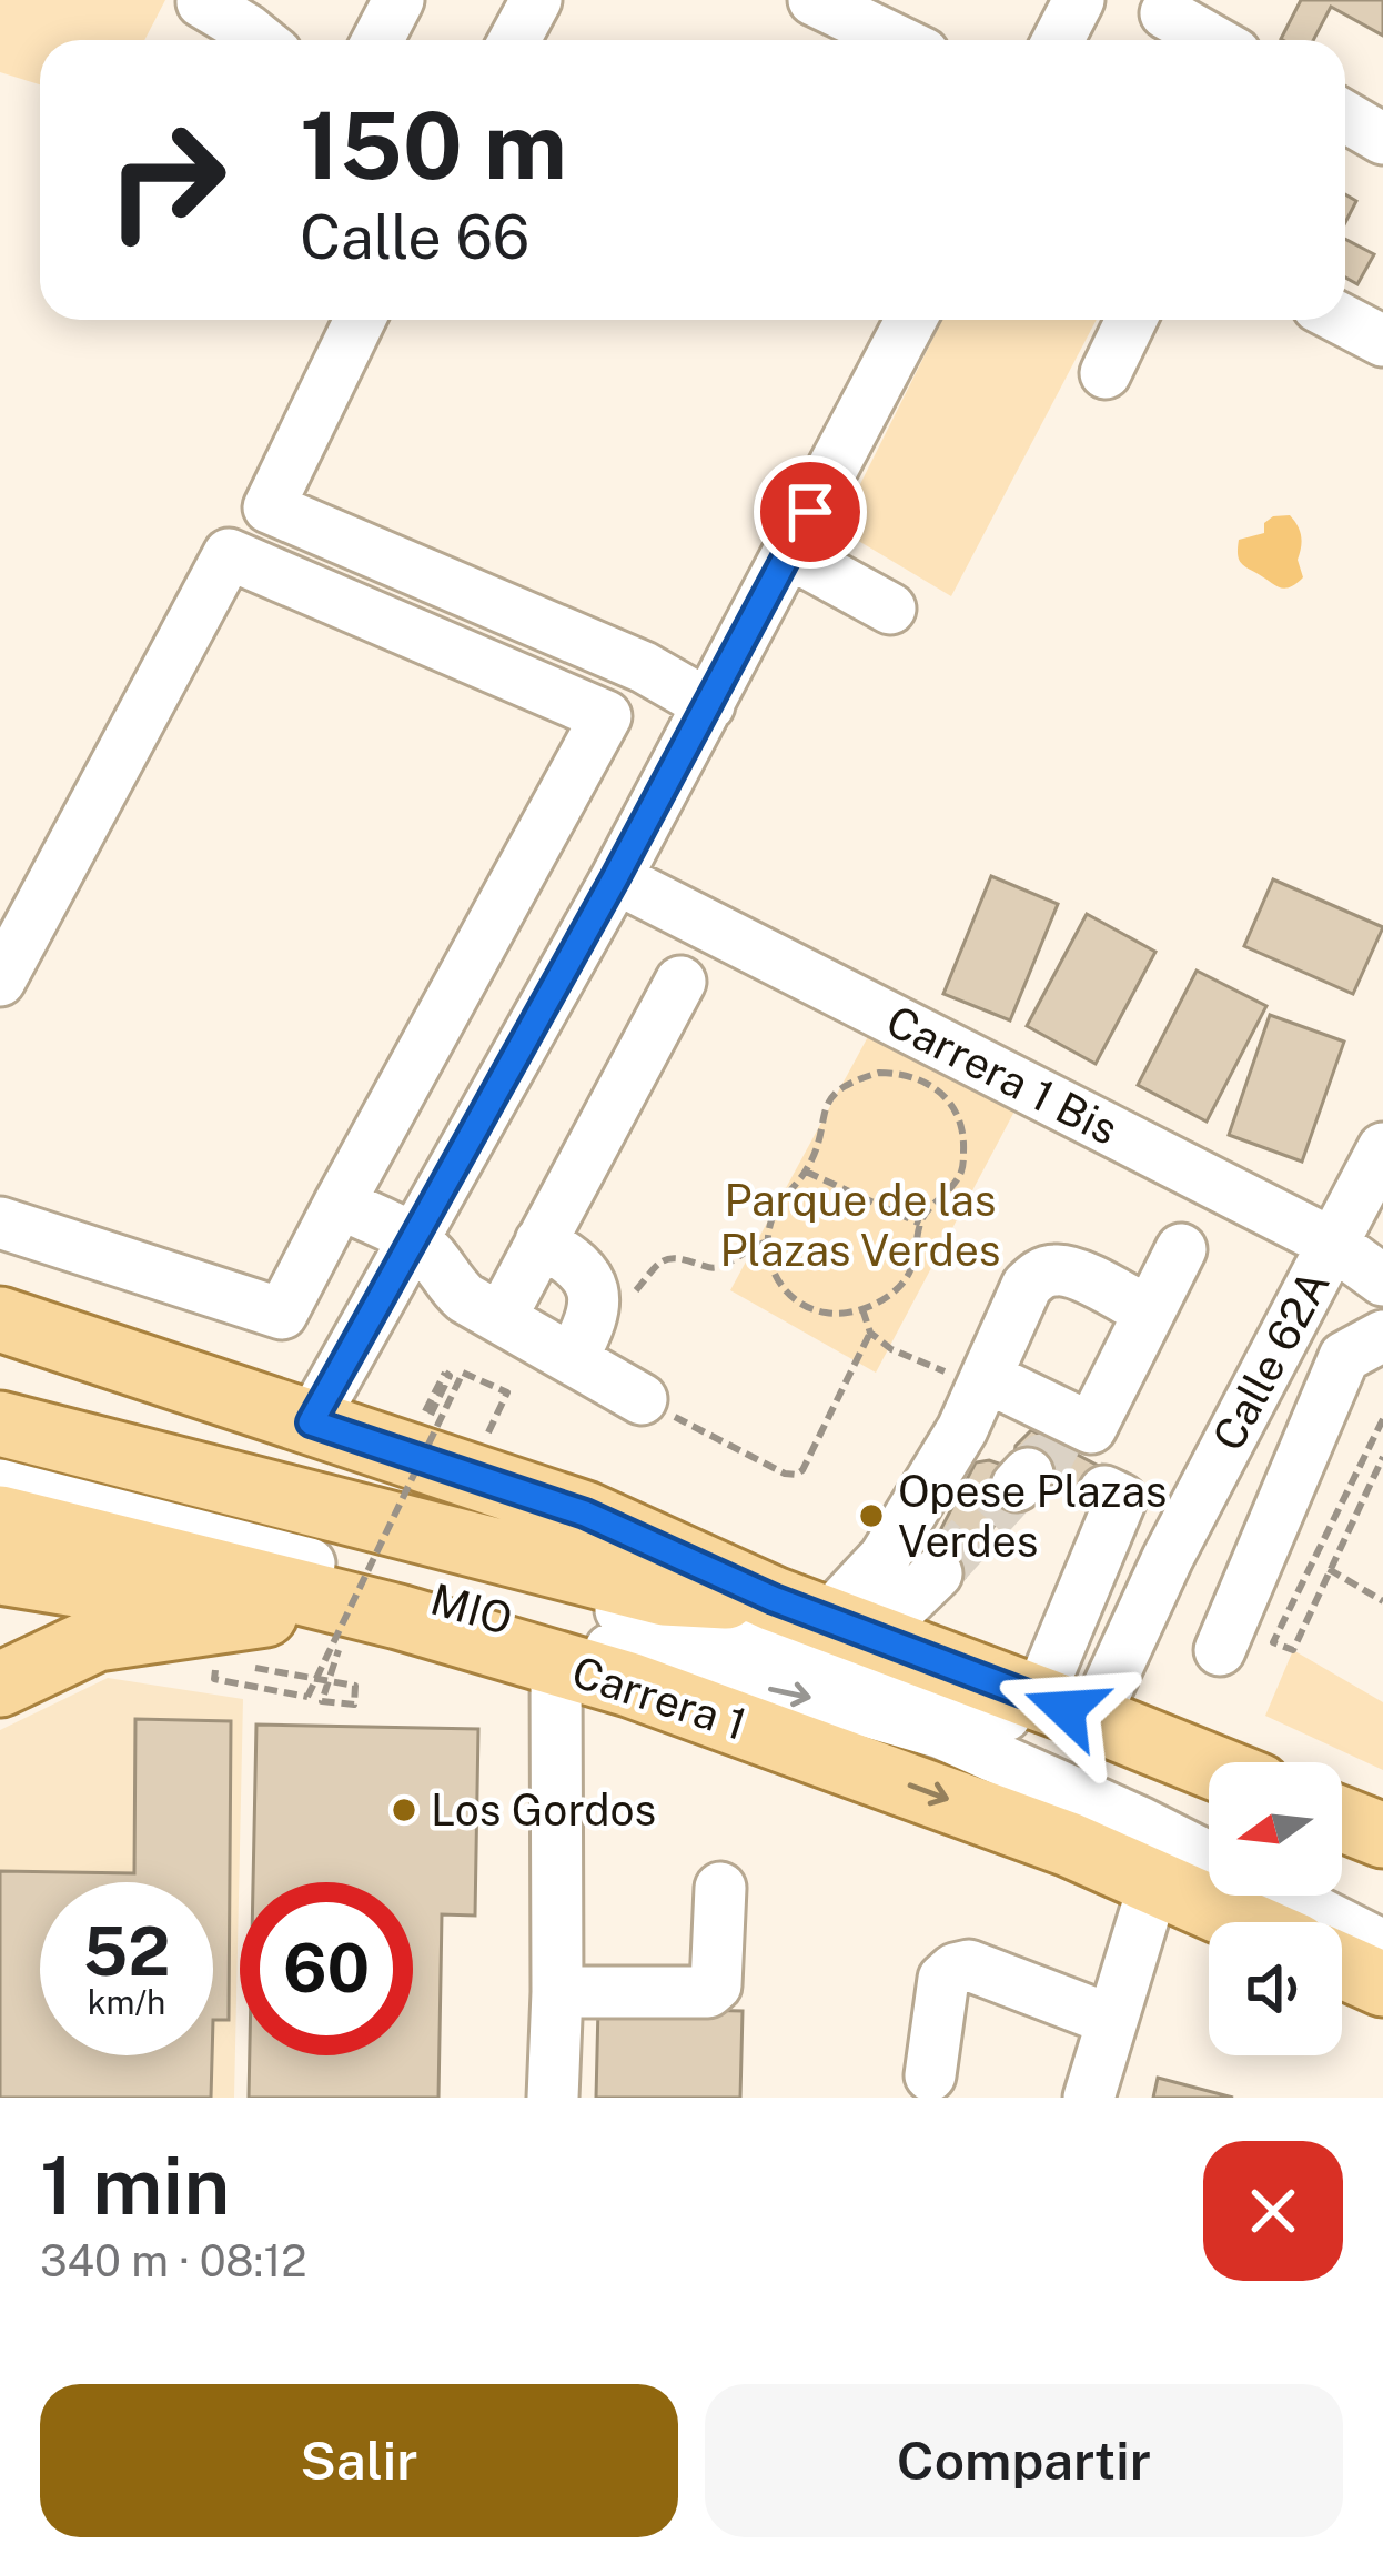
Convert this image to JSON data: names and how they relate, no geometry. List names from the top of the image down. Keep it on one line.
{"streets":{"main road":["Carrera 1"],"street":["Carrera 1 Bis","Calle 62A","MIO"]},"crossings":[["Carrera 1 Bis","Calle 62A"],["Calle 62A","Carrera 1"],["MIO","Carrera 1"]],"parks":["Parque de las Plazas Verdes"],"places":["Opese Plazas Verdes","Los Gordos"],"north":"left","page":{"turn":["150 m","Calle 66"],"speed":"52 km/h","limit":"60","heading":["1 min","340 m · 08:12"],"buttons":["Salir","Compartir"]}}
